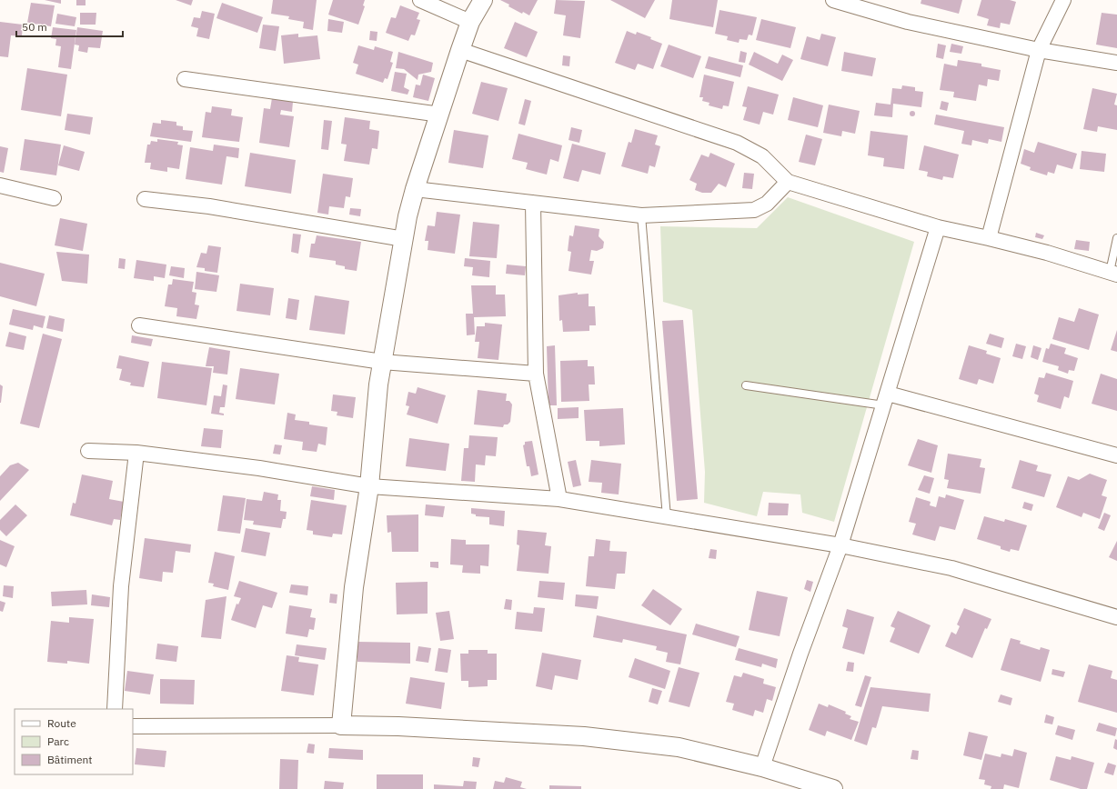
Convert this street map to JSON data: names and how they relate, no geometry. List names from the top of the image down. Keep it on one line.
{"legend":["Route","Parc","Bâtiment"],"scale_bar":"50 m"}
